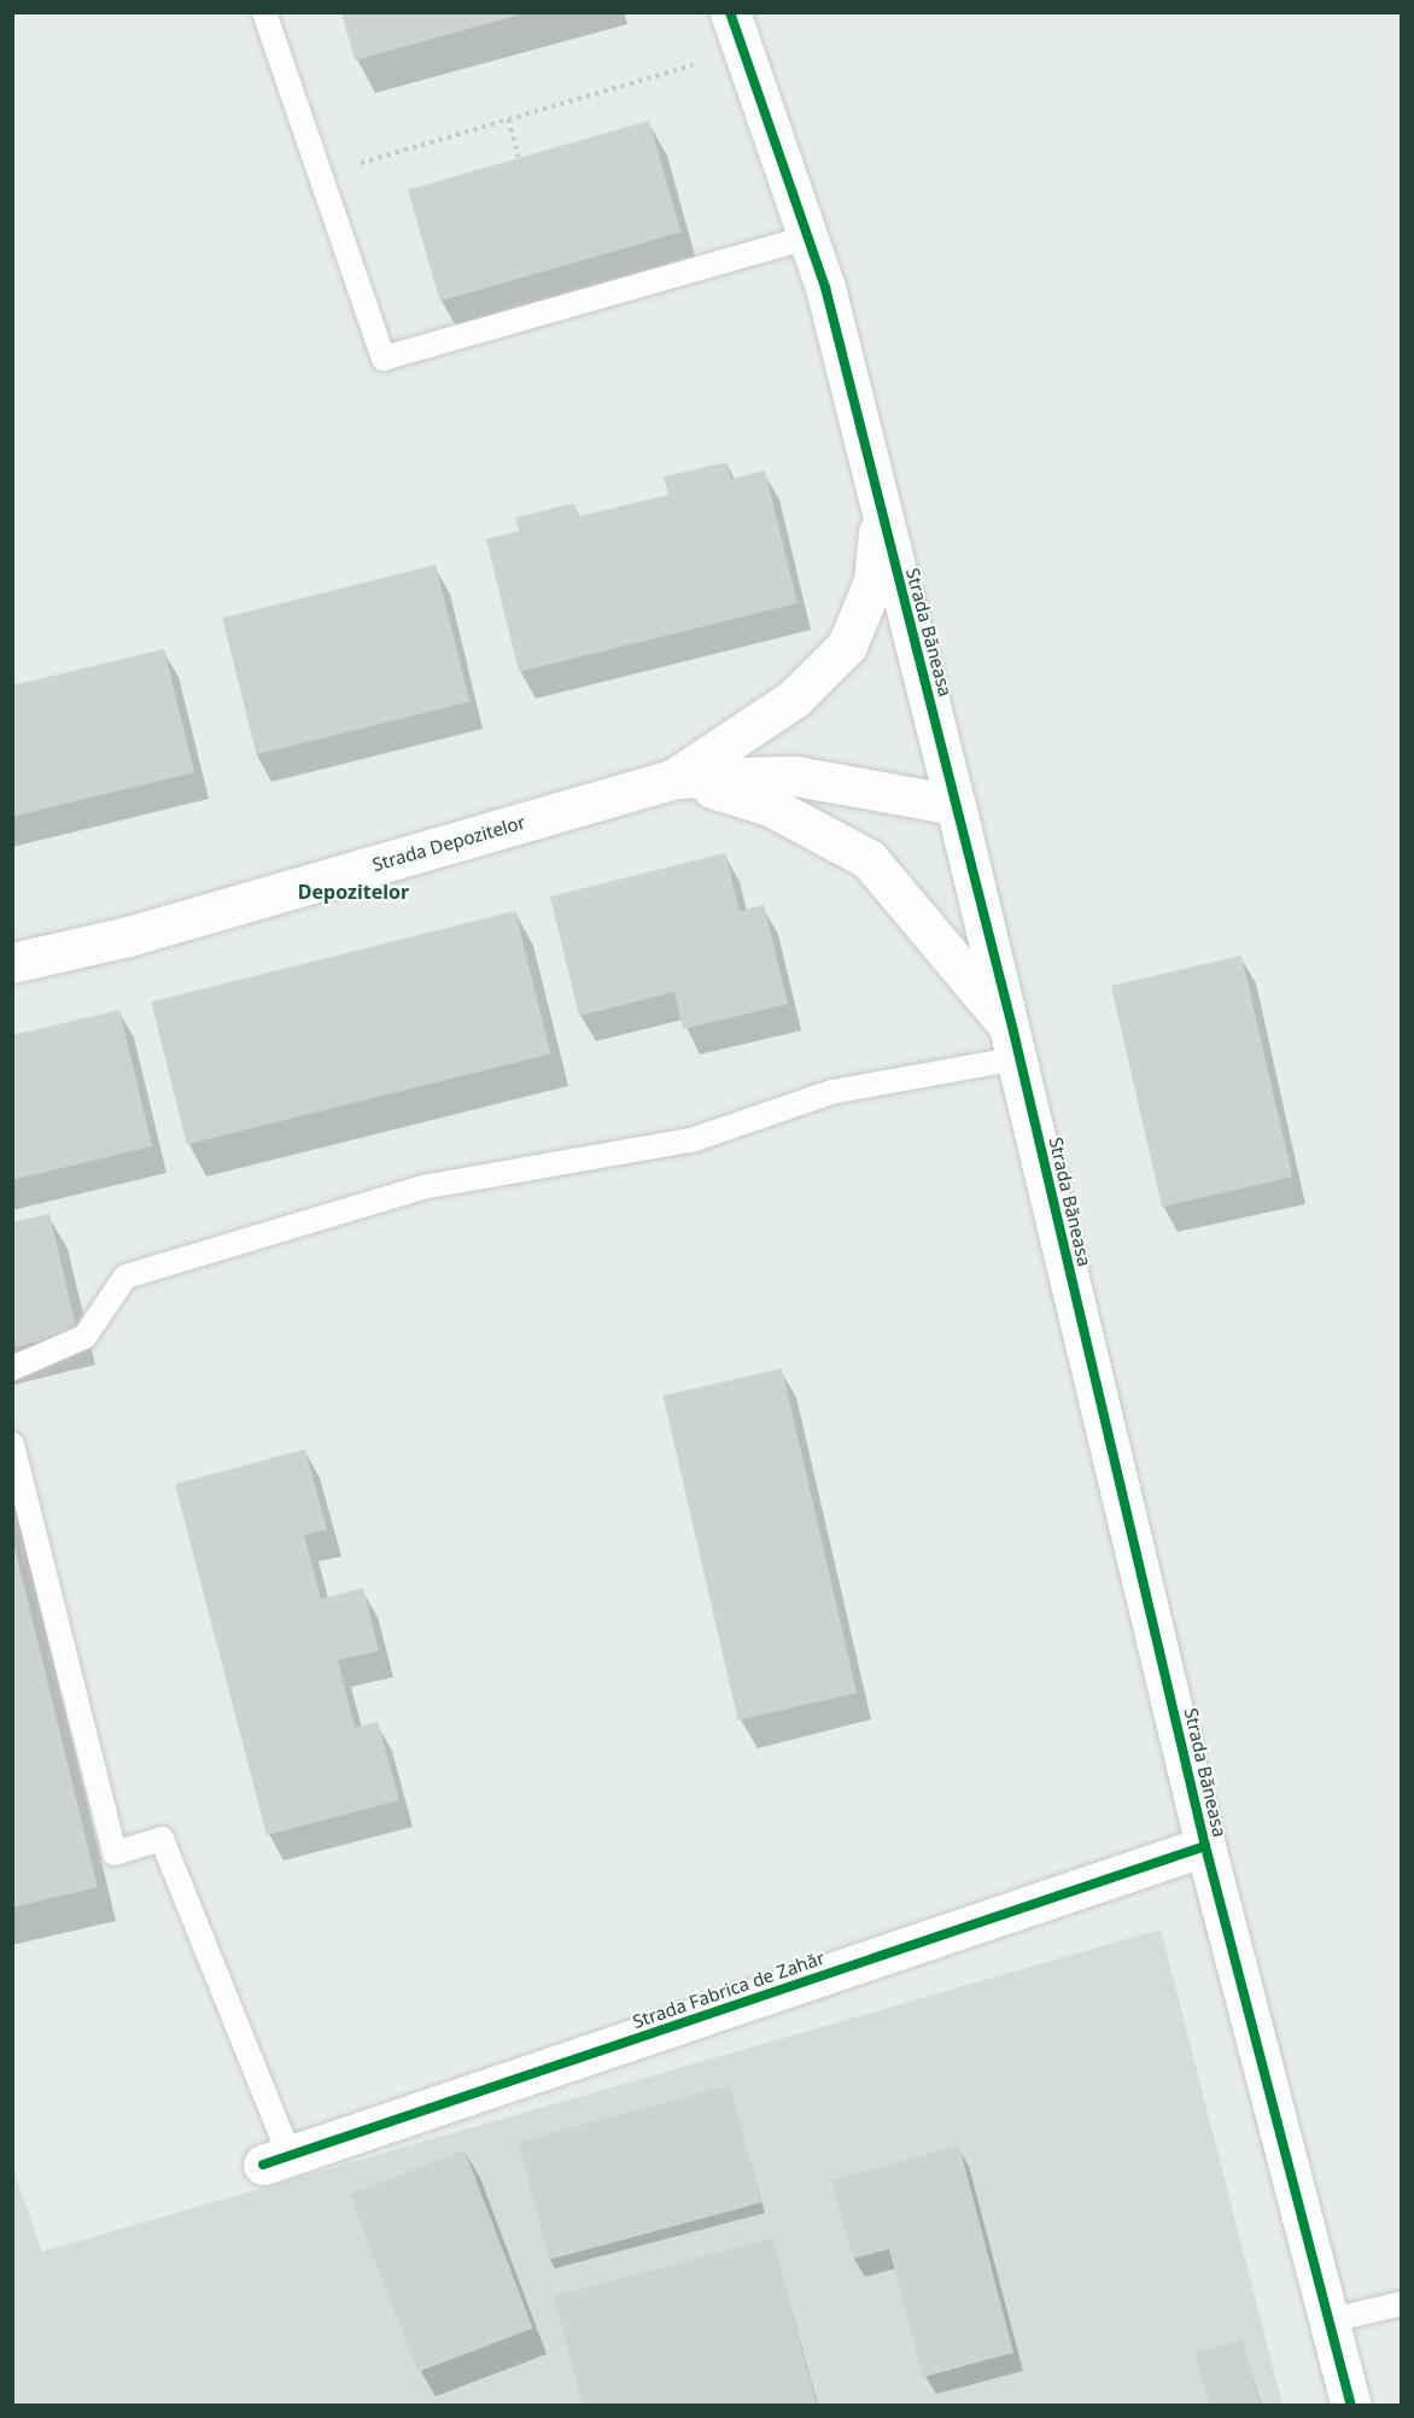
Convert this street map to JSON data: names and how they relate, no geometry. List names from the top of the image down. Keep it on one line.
{"streets":{"street":["Strada Băneasa","Strada Depozitelor","Strada Fabrica de Zahăr"]},"crossings":[["Strada Băneasa","Strada Depozitelor"],["Strada Băneasa","Strada Fabrica de Zahăr"]],"districts":["Depozitelor"]}
